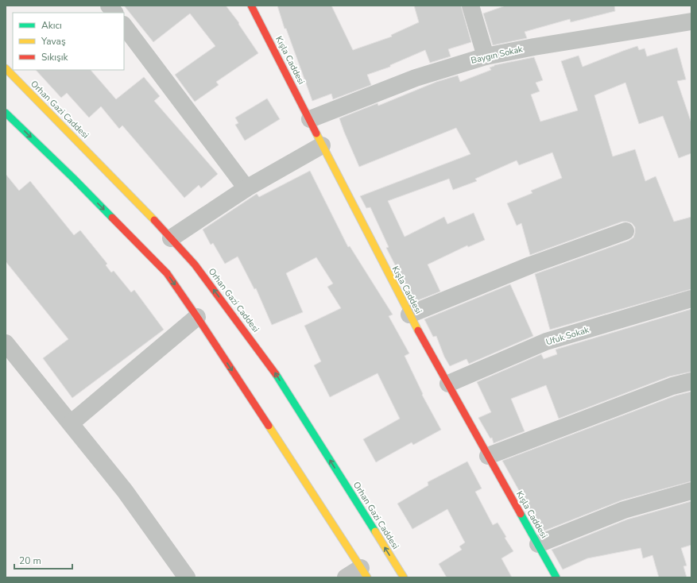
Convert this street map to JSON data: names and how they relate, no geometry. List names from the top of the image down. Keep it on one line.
{"streets":{"main road":["Kışla Caddesi","Orhan Gazi Caddesi"],"street":["Baygın Sokak","Ufuk Sokak"]},"crossings":[["Baygın Sokak","Kışla Caddesi"],["Kışla Caddesi","Ufuk Sokak"]],"legend":["Akıcı","Yavaş","Sıkışık"],"scale_bar":"20 m"}
